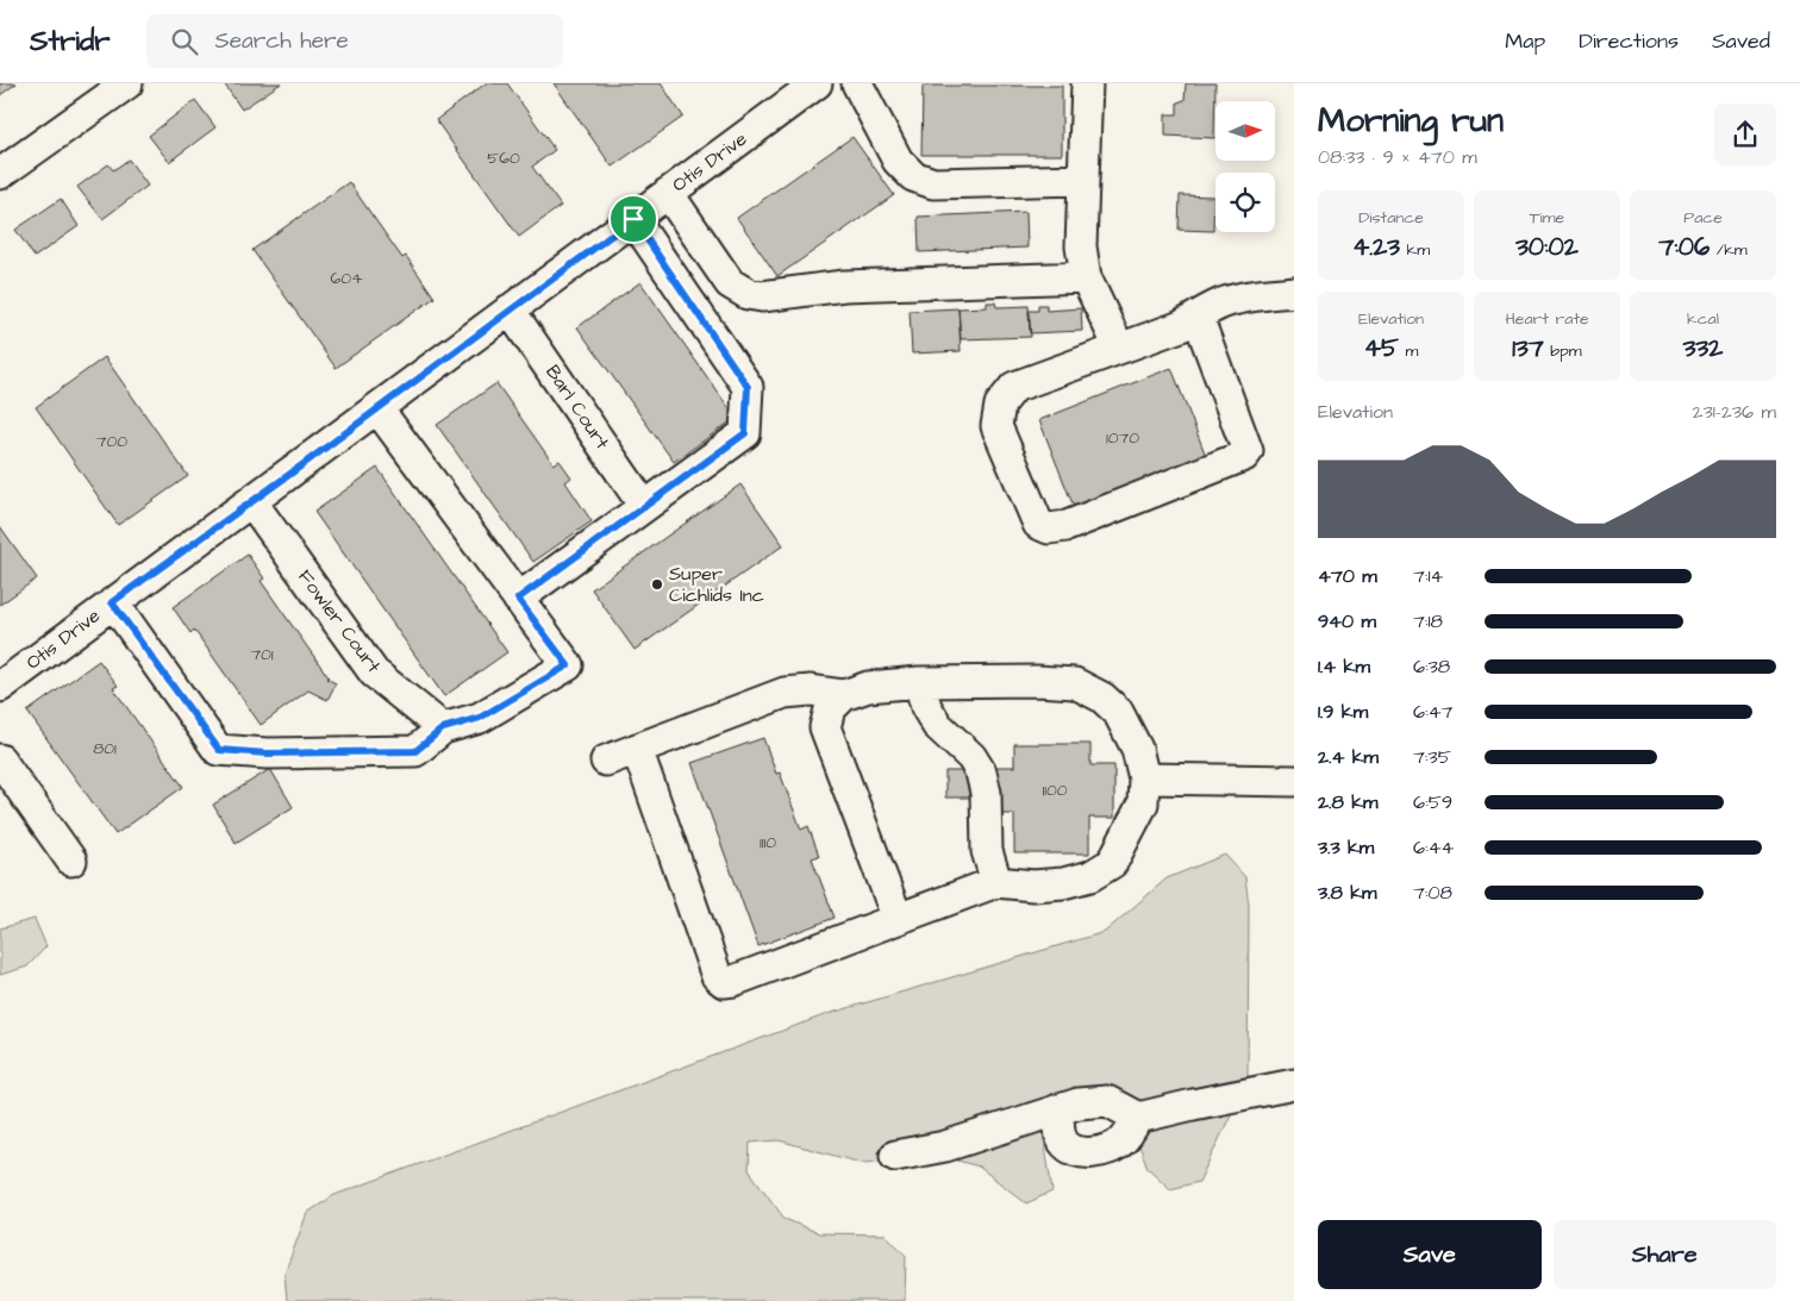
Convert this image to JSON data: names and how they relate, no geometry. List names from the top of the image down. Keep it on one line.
{"streets":{"street":["Otis Drive","Barl Court","Fowler Court"]},"crossings":[["Otis Drive","Barl Court"],["Otis Drive","Fowler Court"]],"places":["Super Cichlids Inc"],"house_numbers":["560","604","1070","700","701","801","1100","1110"],"north":"right","page":{"header":"Stridr","search":"Search here","nav":["Map","Directions","Saved"],"heading":["Morning run","08:33 · 9 × 470 m"],"stats":[["Distance","4.23 km"],["Time","30:02"],["Pace","7:06 /km"],["Elevation","45 m"],["Heart rate","137 bpm"],["kcal","332"]],"chart":["Elevation","231–236 m"],"list":[{"name":"470 m","note":"7:14"},{"name":"940 m","note":"7:18"},{"name":"1.4 km","note":"6:38"},{"name":"1.9 km","note":"6:47"},{"name":"2.4 km","note":"7:35"},{"name":"2.8 km","note":"6:59"},{"name":"3.3 km","note":"6:44"},{"name":"3.8 km","note":"7:08"}],"buttons":["Save","Share"]}}
